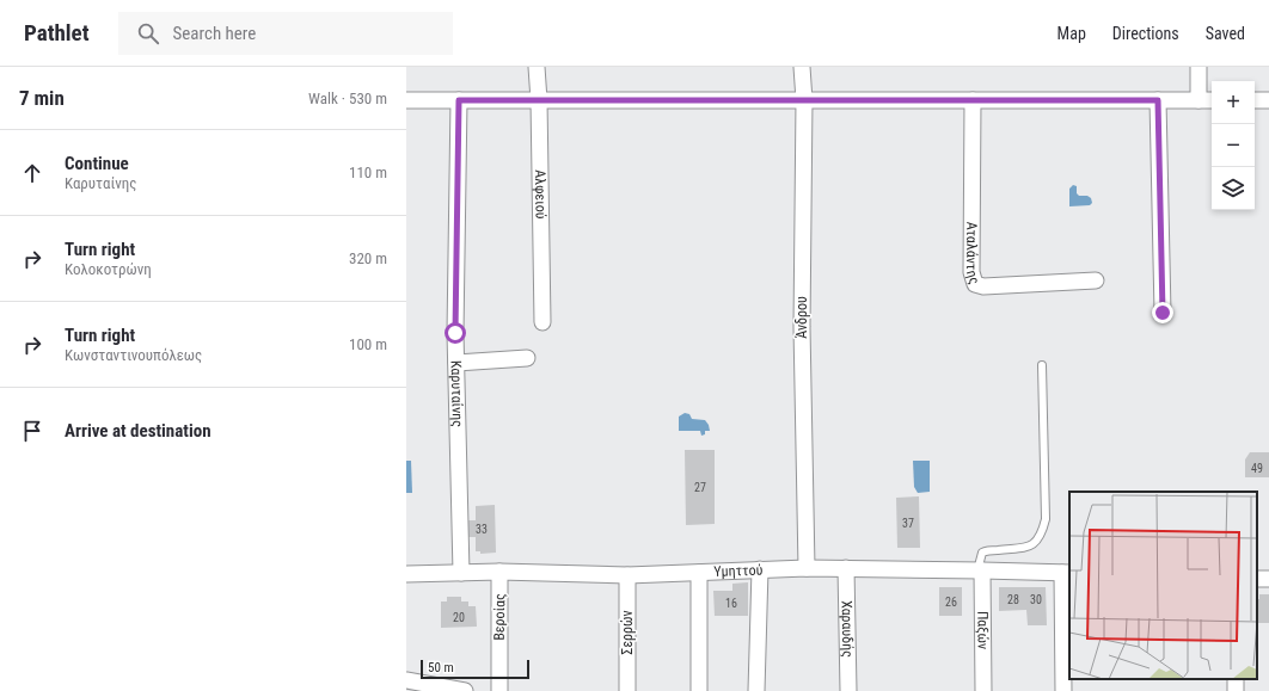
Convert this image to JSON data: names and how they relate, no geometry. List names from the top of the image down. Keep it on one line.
{"streets":{"street":["Αλφειού","Αταλάντης","Άνδρου","Καρυταίνης","Υμηττού","Βεροίας","Χαραυδής","Παξών","Σερρών"]},"crossings":[["Άνδρου","Υμηττού"],["Καρυταίνης","Υμηττού"],["Υμηττού","Βεροίας"],["Υμηττού","Χαραυδής"],["Υμηττού","Παξών"],["Υμηττού","Σερρών"]],"house_numbers":["49","27","37","33","28","30","26","16","20"],"scale_bar":"50 m","page":{"header":"Pathlet","search":"Search here","nav":["Map","Directions","Saved"],"heading":["7 min","Walk · 530 m"],"map_buttons":["+","−"],"list":[["Continue","Καρυταίνης","110 m"],["Turn right","Κολοκοτρώνη","320 m"],["Turn right","Κωνσταντινουπόλεως","100 m"],"Arrive at destination"],"scale":"50 m"}}
